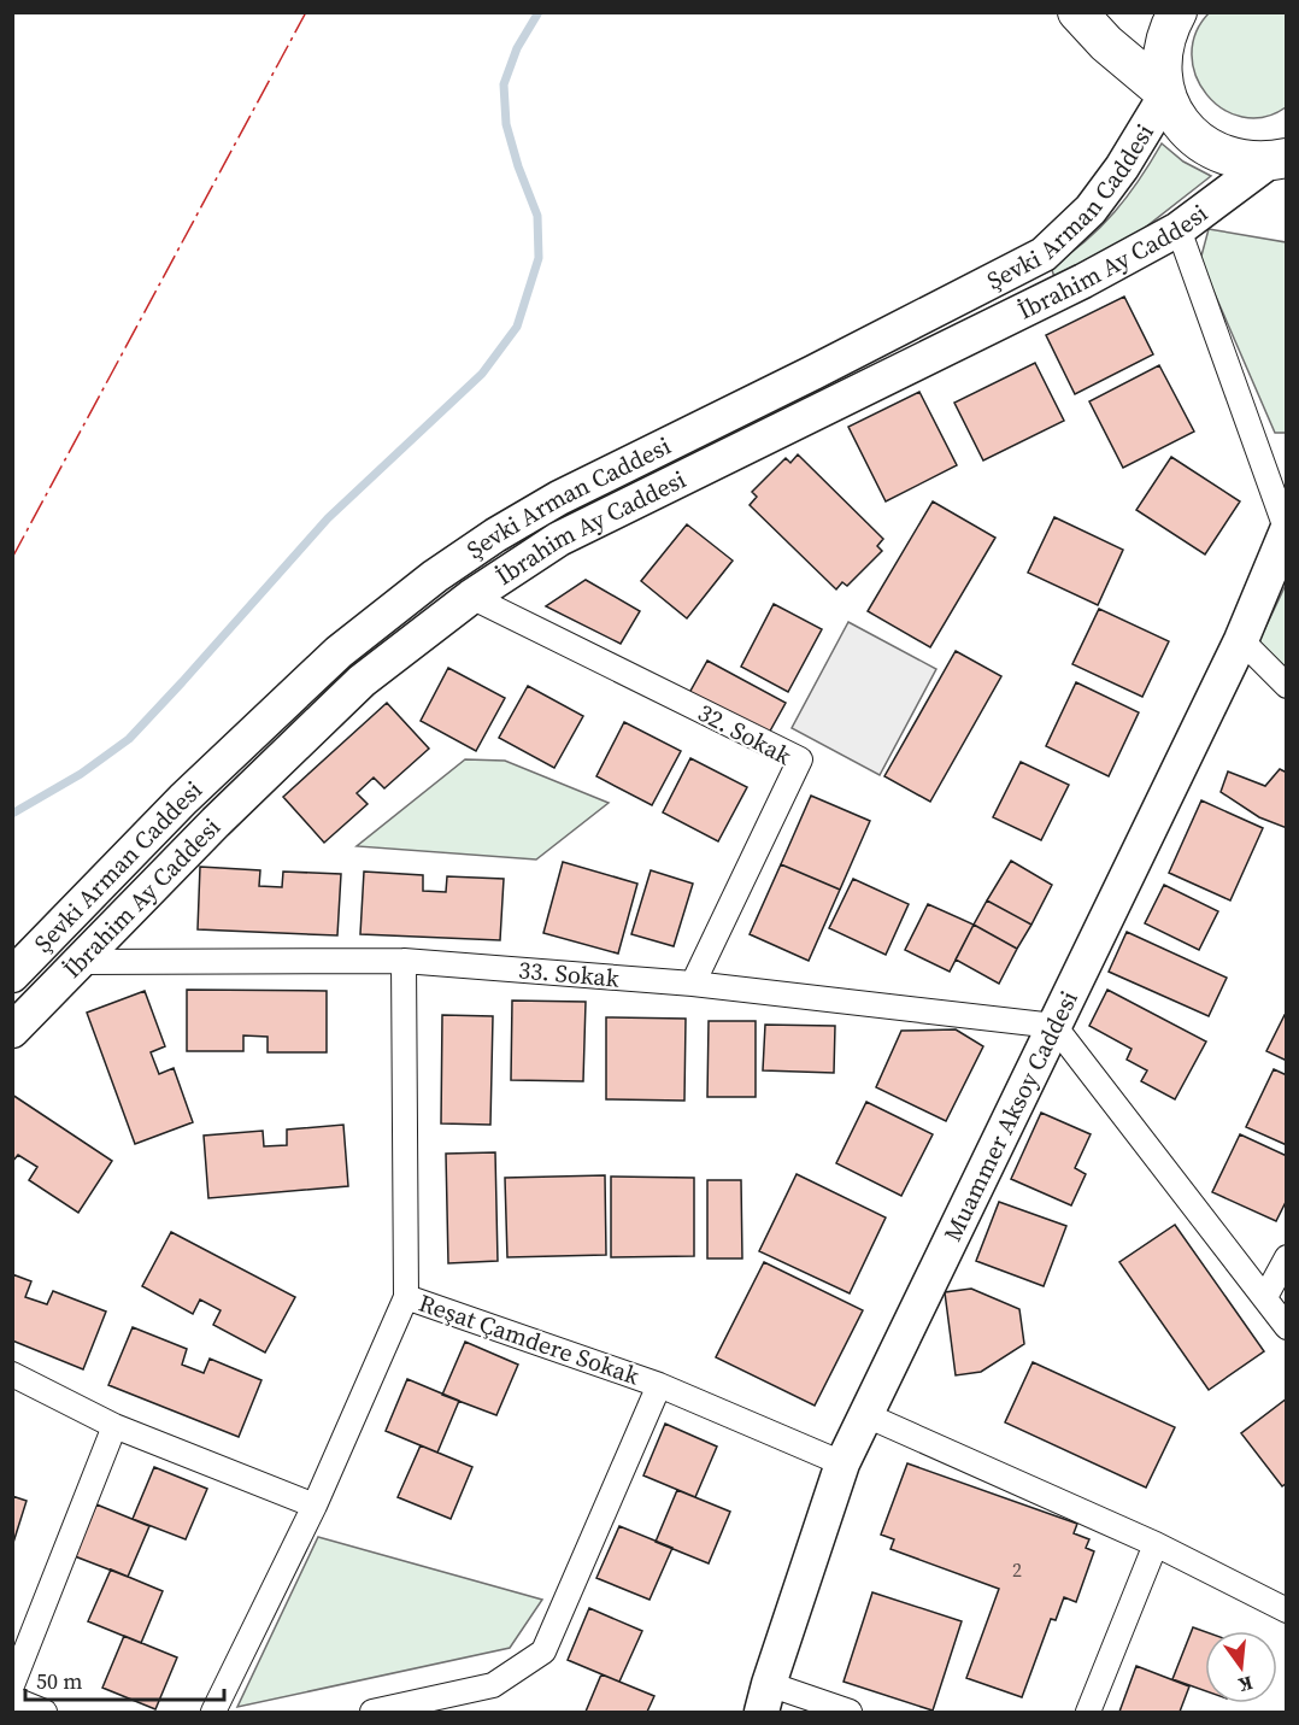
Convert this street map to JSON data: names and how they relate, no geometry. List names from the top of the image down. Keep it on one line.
{"streets":{"main road":["Şevki Arman Caddesi","İbrahim Ay Caddesi","Muammer Aksoy Caddesi"],"street":["32. Sokak","33. Sokak","Reşat Çamdere Sokak"]},"crossings":[["İbrahim Ay Caddesi","32. Sokak"],["İbrahim Ay Caddesi","33. Sokak"],["32. Sokak","33. Sokak"],["33. Sokak","Muammer Aksoy Caddesi"],["33. Sokak","Reşat Çamdere Sokak"],["Muammer Aksoy Caddesi","Reşat Çamdere Sokak"]],"house_numbers":["2"],"scale_bar":"50 m","north":"bottom"}
